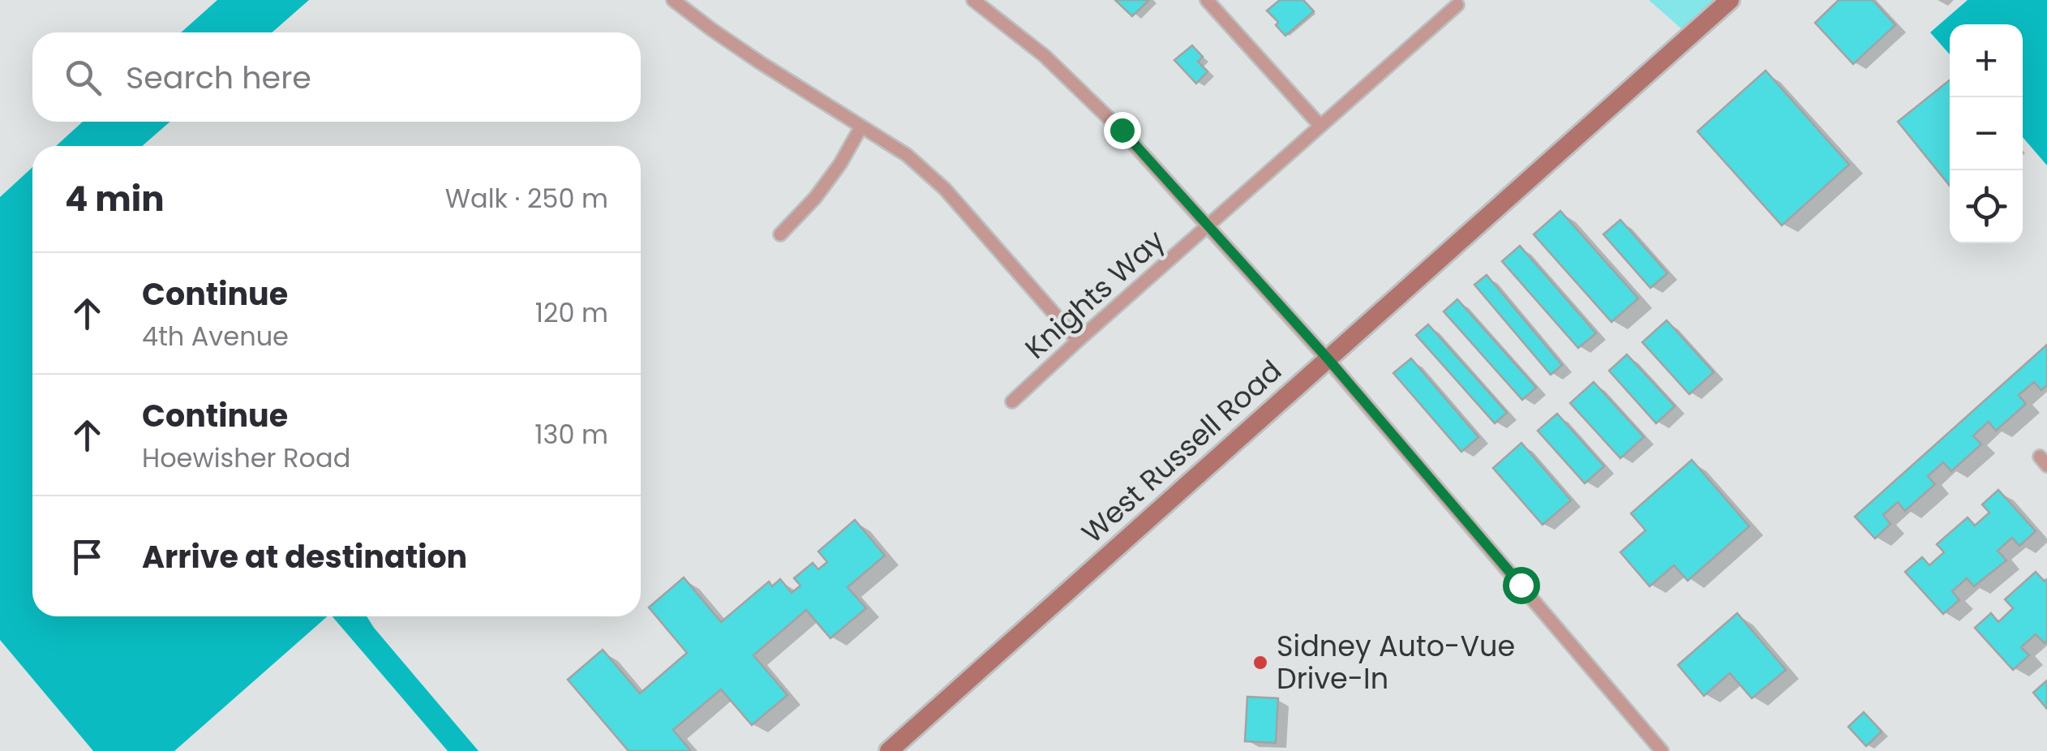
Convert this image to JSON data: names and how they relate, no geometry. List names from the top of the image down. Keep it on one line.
{"streets":{"street":["Knights Way","West Russell Road"]},"places":["Sidney Auto-Vue Drive-In"],"page":{"map_buttons":["+","−"],"search":"Search here","heading":["4 min","Walk · 250 m"],"list":[["Continue","4th Avenue","120 m"],["Continue","Hoewisher Road","130 m"],"Arrive at destination"]}}
